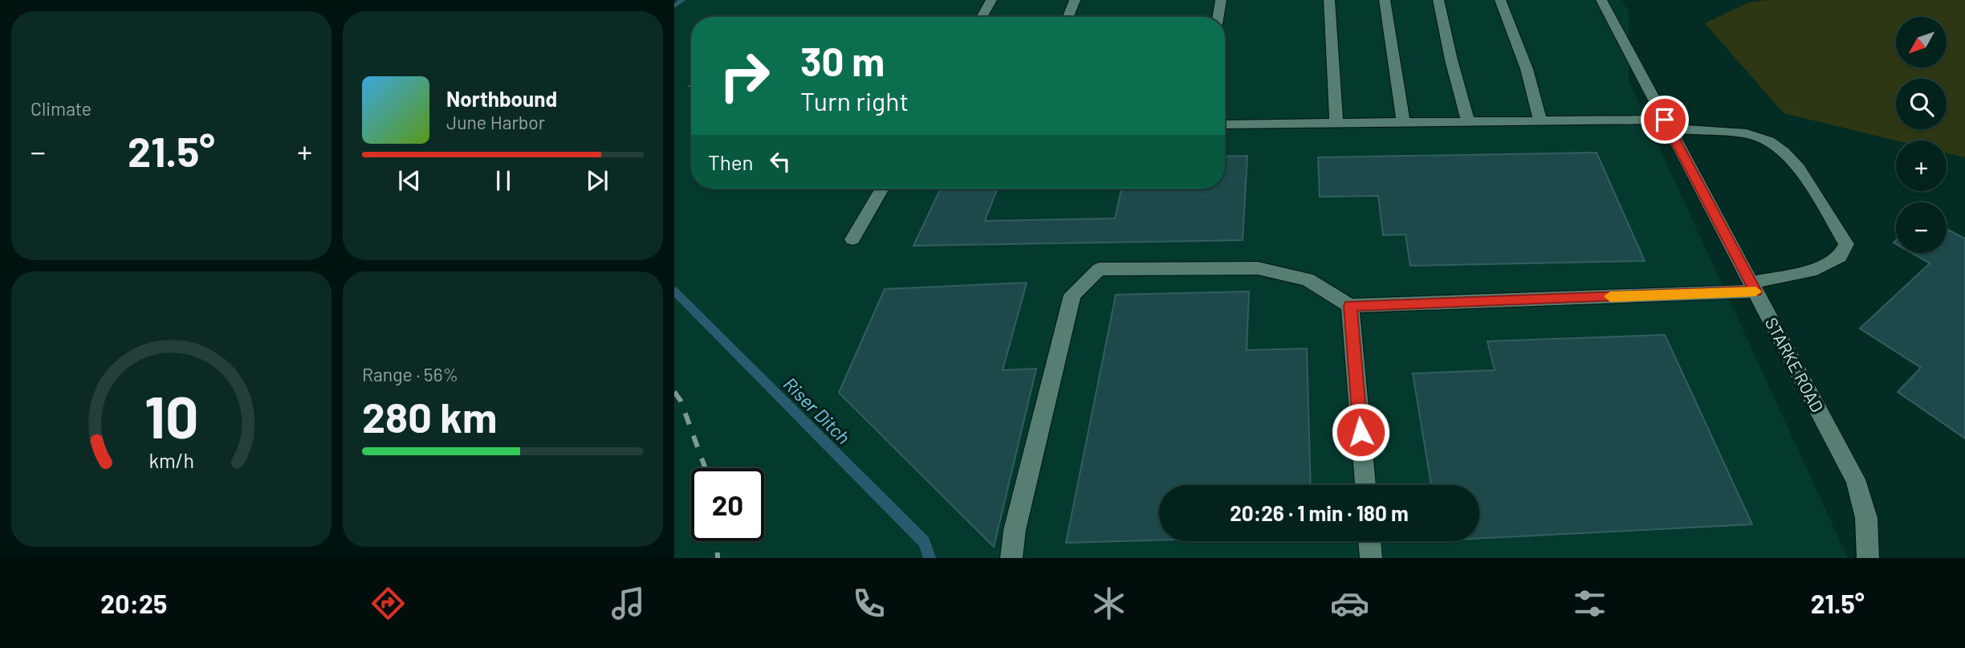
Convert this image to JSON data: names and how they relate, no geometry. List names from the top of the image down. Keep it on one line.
{"streets":{"street":["STARKE ROAD"]},"water":["Riser Ditch"],"north":"bottom left","page":{"tile":["Climate",["Range · 56%","280 km"]],"map_buttons":["+","−"],"turn":["30 m","Turn right"],"song":["Northbound","June Harbor"],"heat":["−","21.5°","+"],"then":"Then","limit":"20","trip":"20:26 · 1 min · 180 m","tabs":["20:25","21.5°"],"gauge":["10","km/h"]}}
